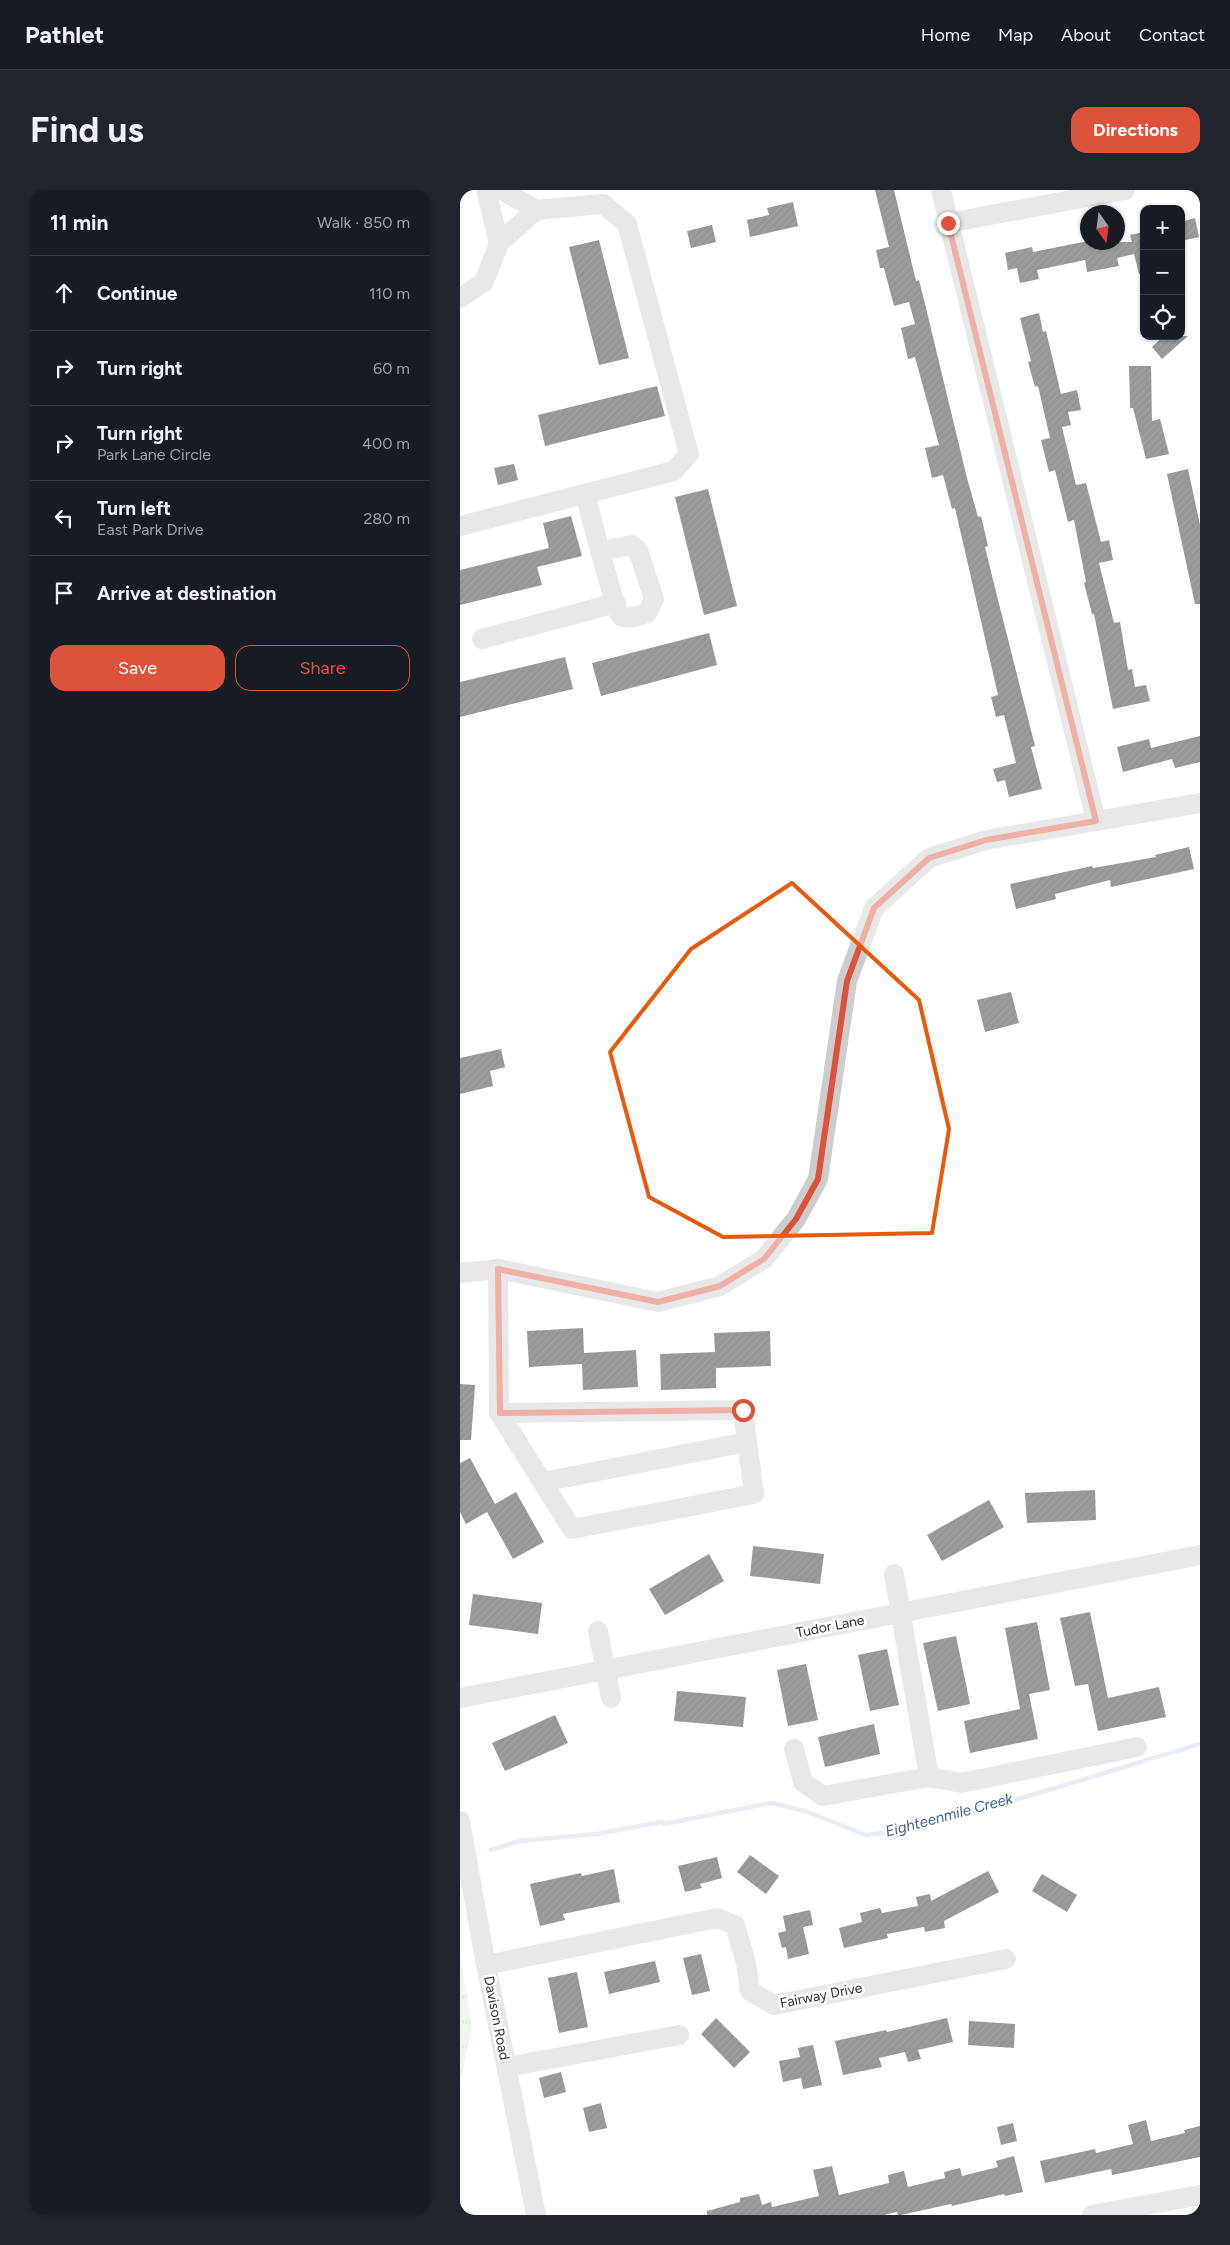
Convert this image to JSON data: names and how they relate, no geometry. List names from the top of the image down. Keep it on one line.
{"streets":{"street":["Tudor Lane","Fairway Drive","Davison Road"]},"crossings":[["Fairway Drive","Davison Road"]],"water":["Eighteenmile Creek"],"north":"bottom","page":{"header":"Pathlet","nav":["Home","Map","About","Contact"],"buttons":["Directions",["Save","Share"]],"title":"Find us","heading":["11 min","Walk · 850 m"],"map_buttons":["+","−"],"list":[["Continue","110 m"],["Turn right","60 m"],["Turn right","Park Lane Circle","400 m"],["Turn left","East Park Drive","280 m"],"Arrive at destination"]}}
